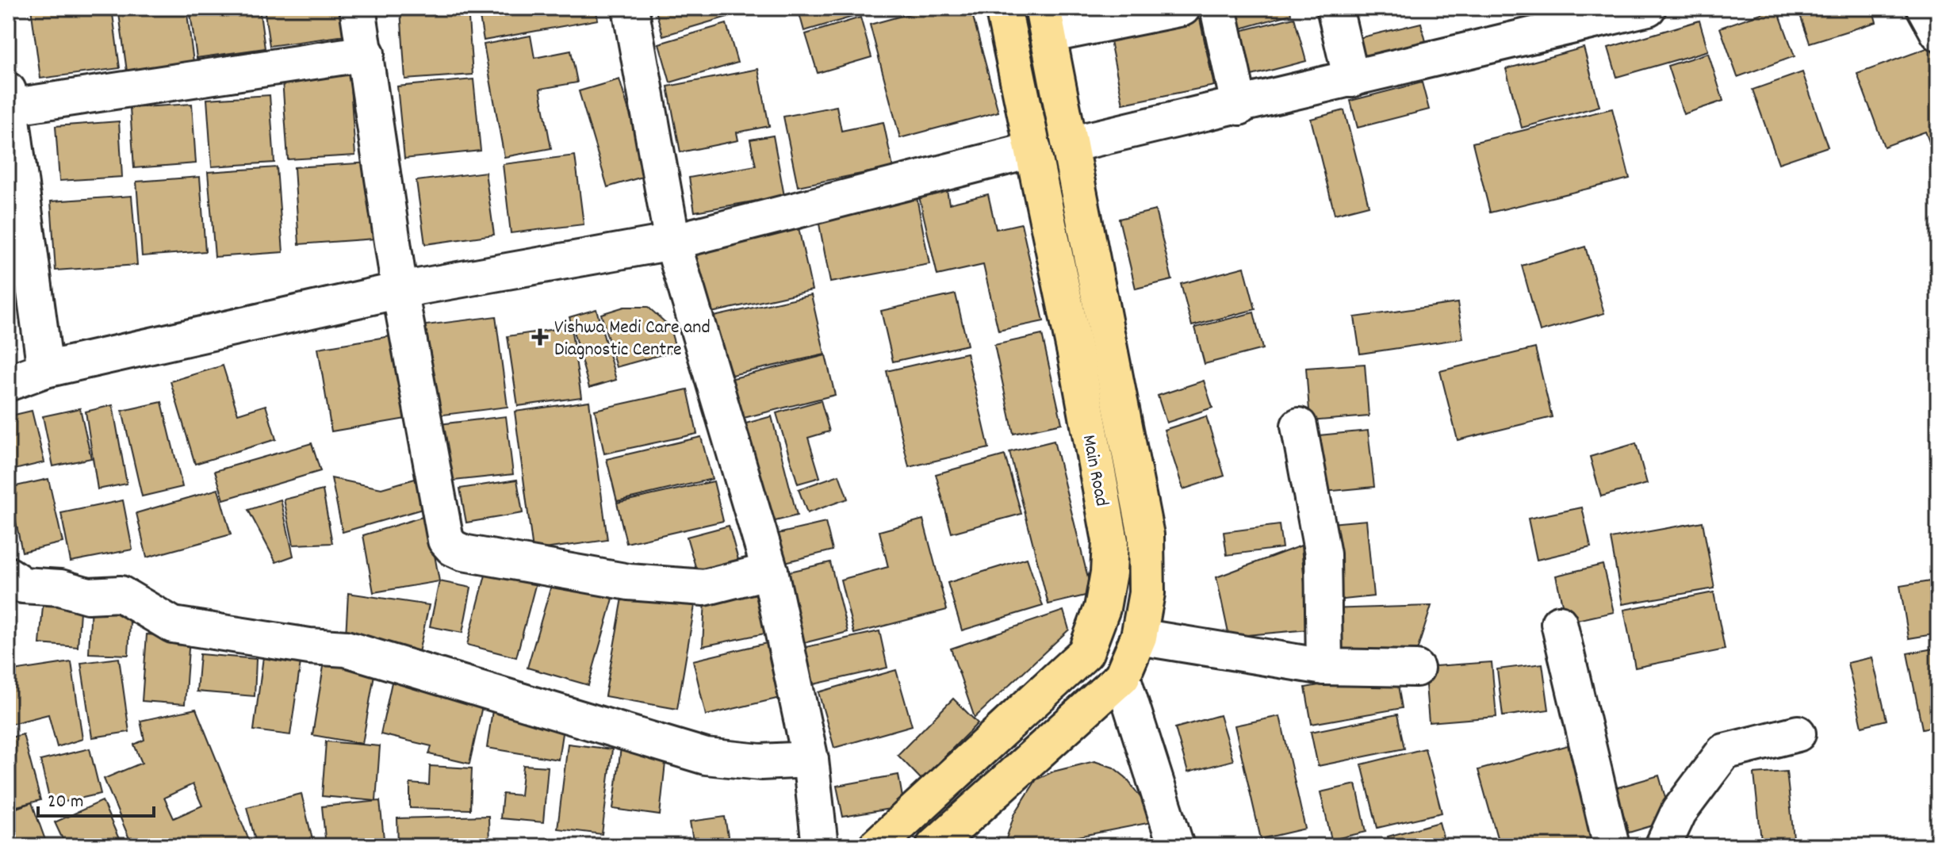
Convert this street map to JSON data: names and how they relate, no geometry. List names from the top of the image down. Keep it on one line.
{"streets":{"main road":["Main Road"]},"places":{"health":["Vishwa Medi Care and Diagnostic Centre"]},"scale_bar":"20 m"}
